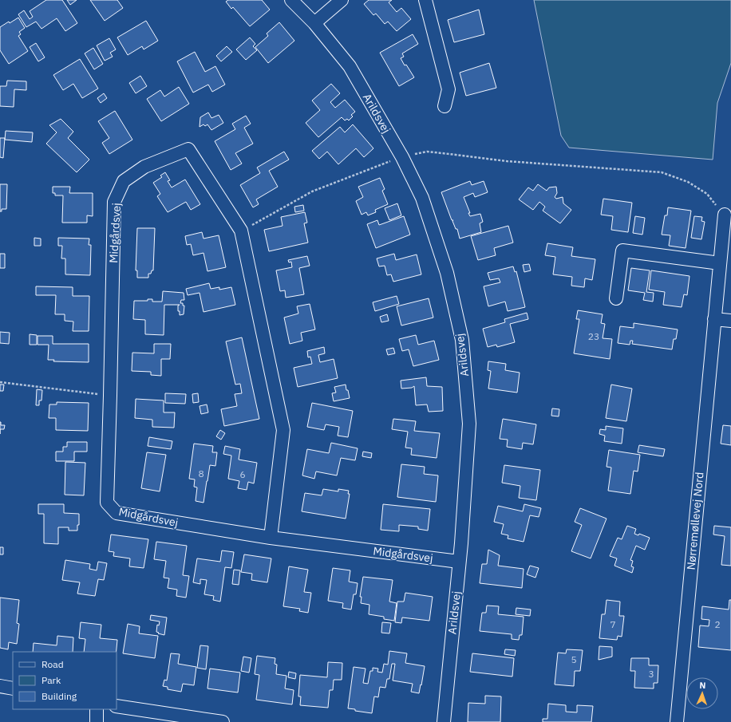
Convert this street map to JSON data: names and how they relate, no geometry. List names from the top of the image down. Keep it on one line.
{"streets":{"street":["Arildsvej","Midgårdsvej","Nørremøllevej Nord"]},"crossings":[["Arildsvej","Midgårdsvej"]],"house_numbers":["23","8","6","7","2","5","3"],"legend":["Road","Park","Building"],"north":"top"}
